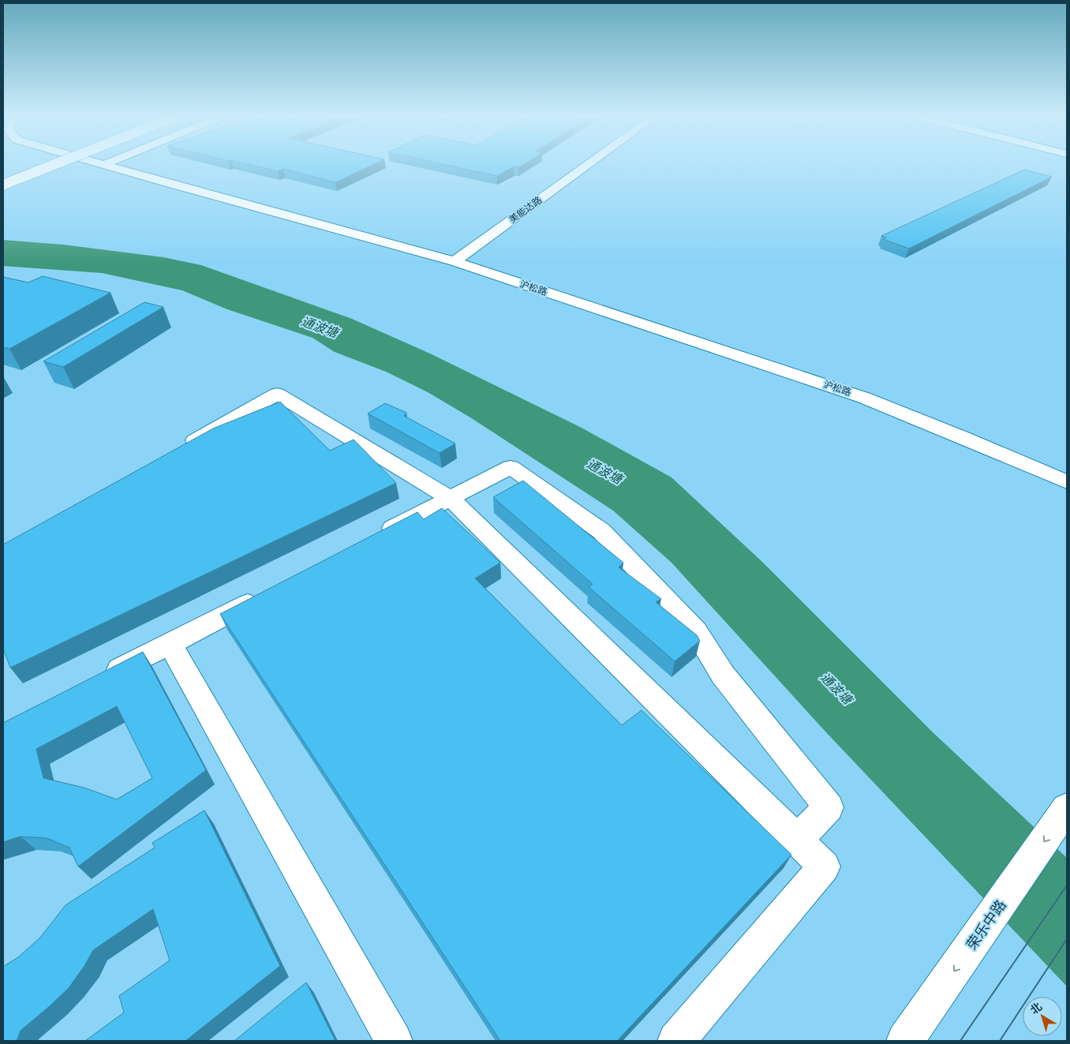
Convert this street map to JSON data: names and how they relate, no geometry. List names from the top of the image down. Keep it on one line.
{"streets":{"main road":["美能达路","沪松路","荣乐中路"]},"crossings":[["美能达路","沪松路"]],"one_way":["荣乐中路"],"water":["通波塘"],"north":"top left"}
